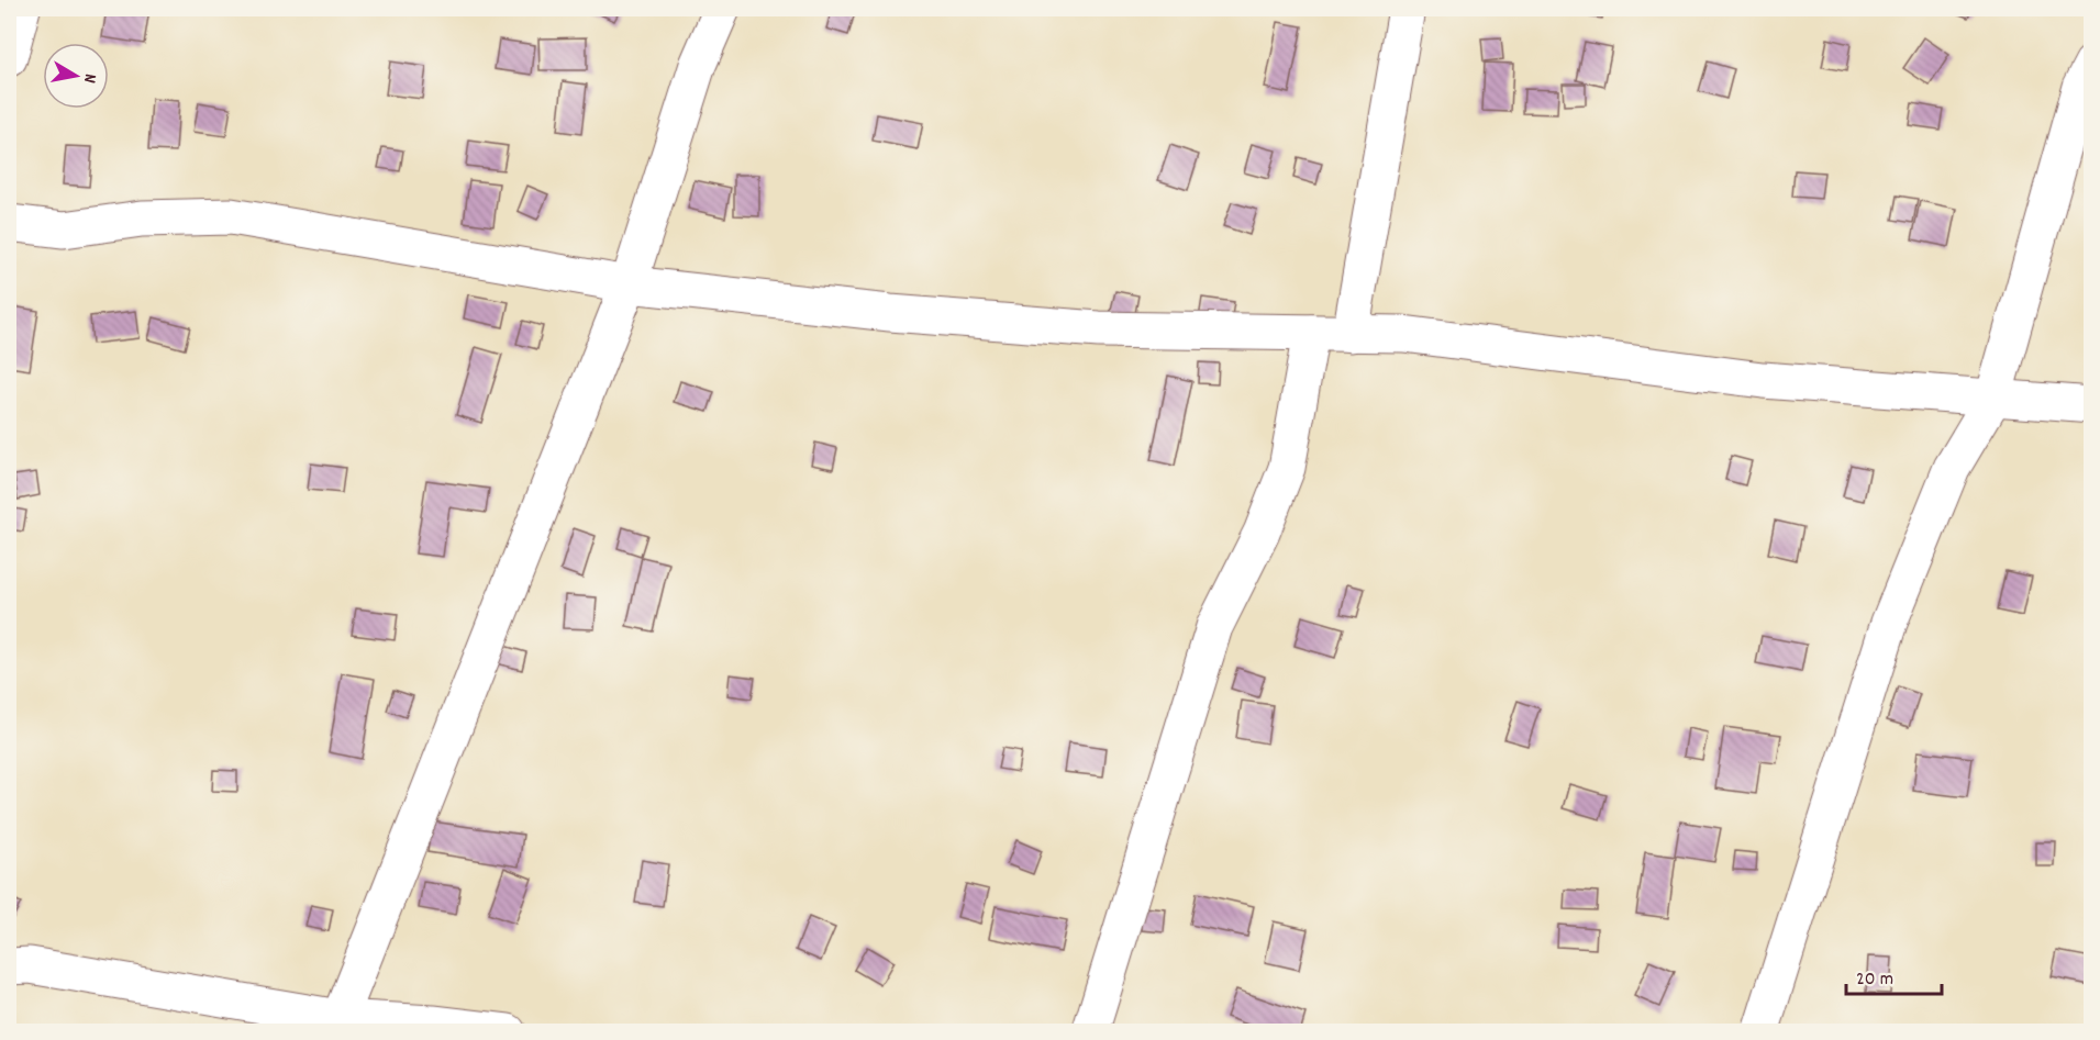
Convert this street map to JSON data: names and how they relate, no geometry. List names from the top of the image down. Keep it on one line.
{"scale_bar":"20 m","north":"right"}
